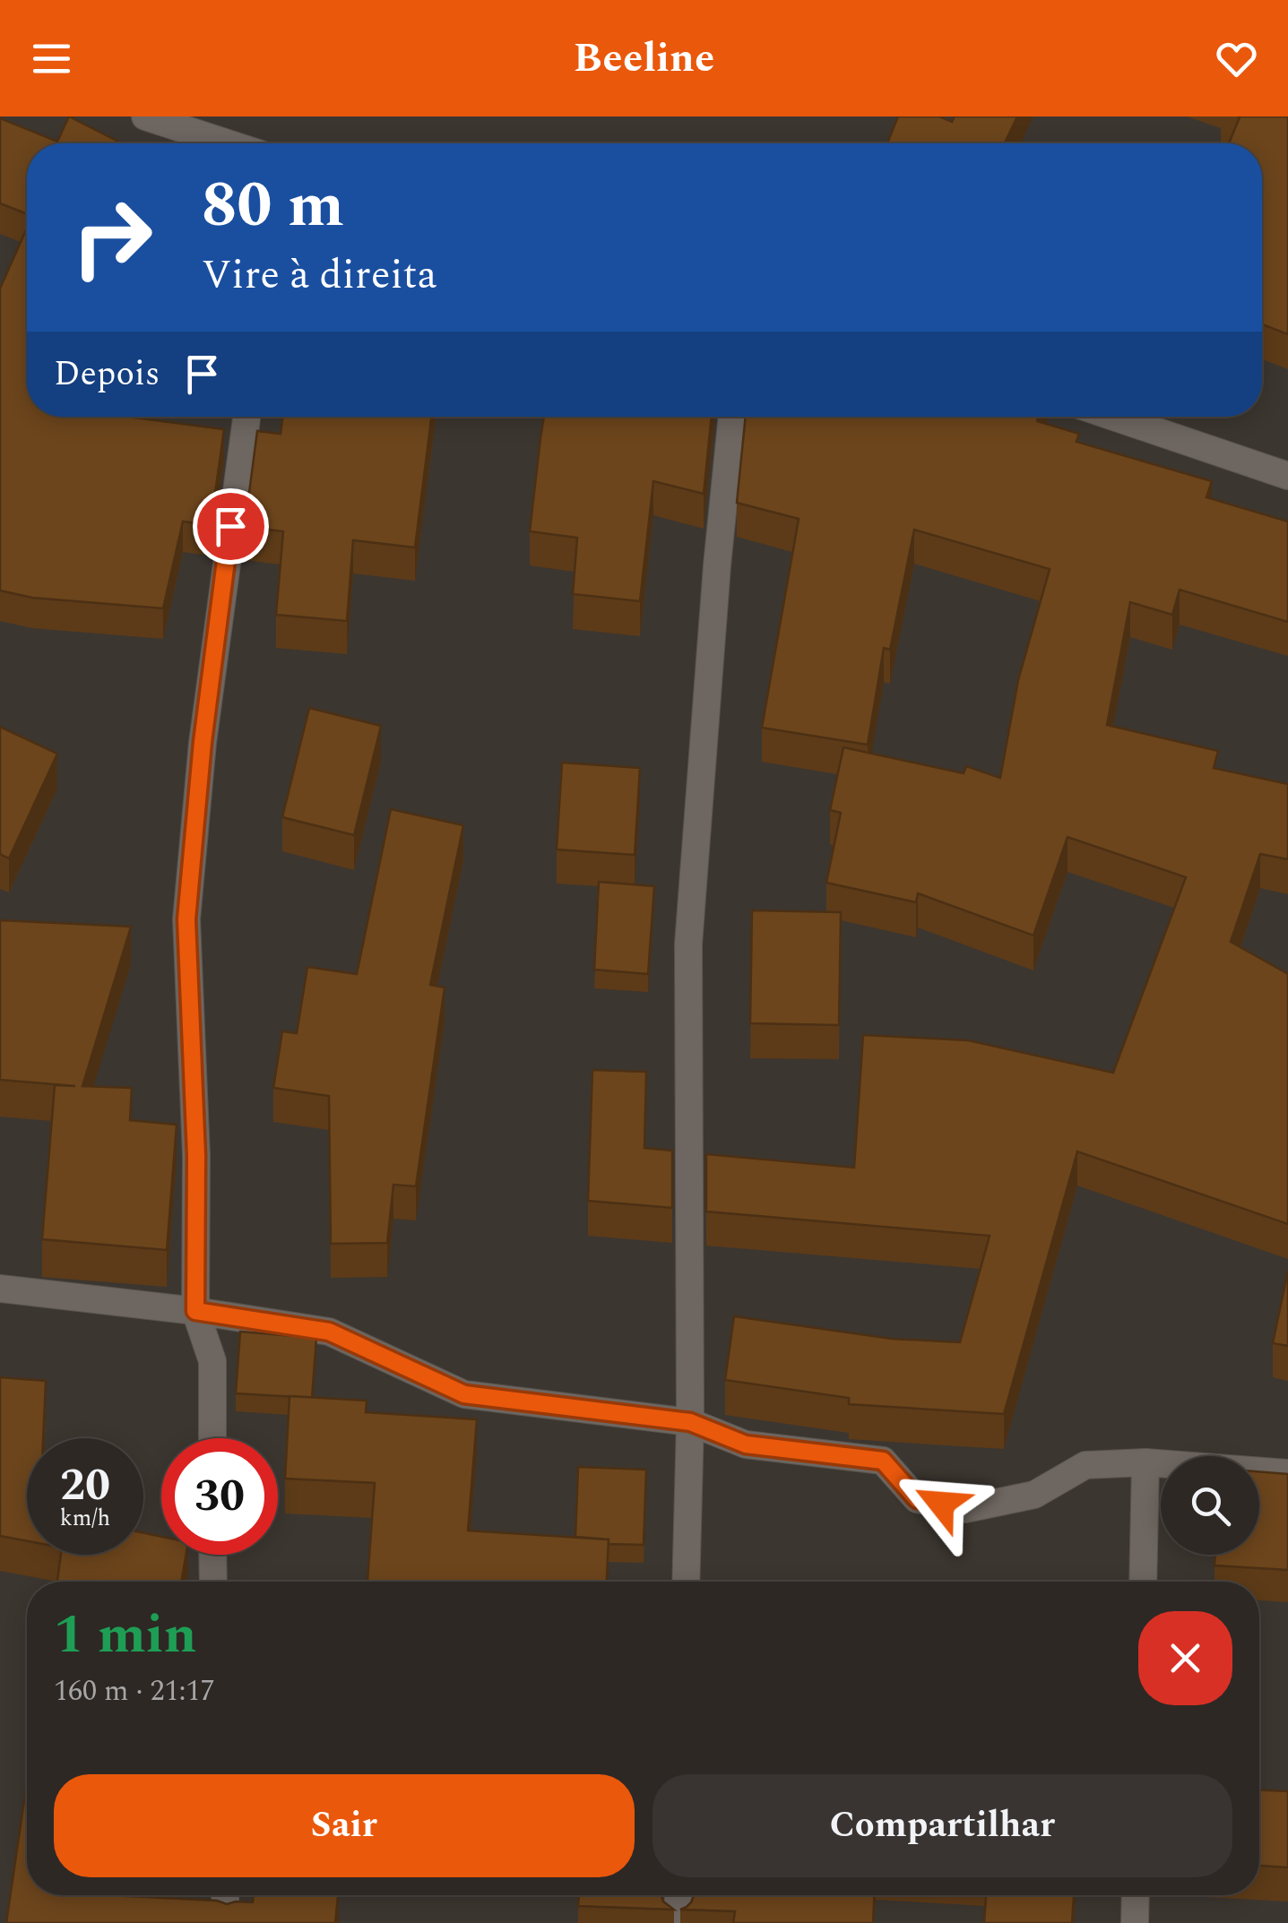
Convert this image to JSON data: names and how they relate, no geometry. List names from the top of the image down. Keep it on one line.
{"page":{"header":"Beeline","turn":["80 m","Vire à direita"],"then":"Depois","speed":"20 km/h","limit":"30","heading":["1 min","160 m · 21:17"],"buttons":["Sair","Compartilhar"]}}
